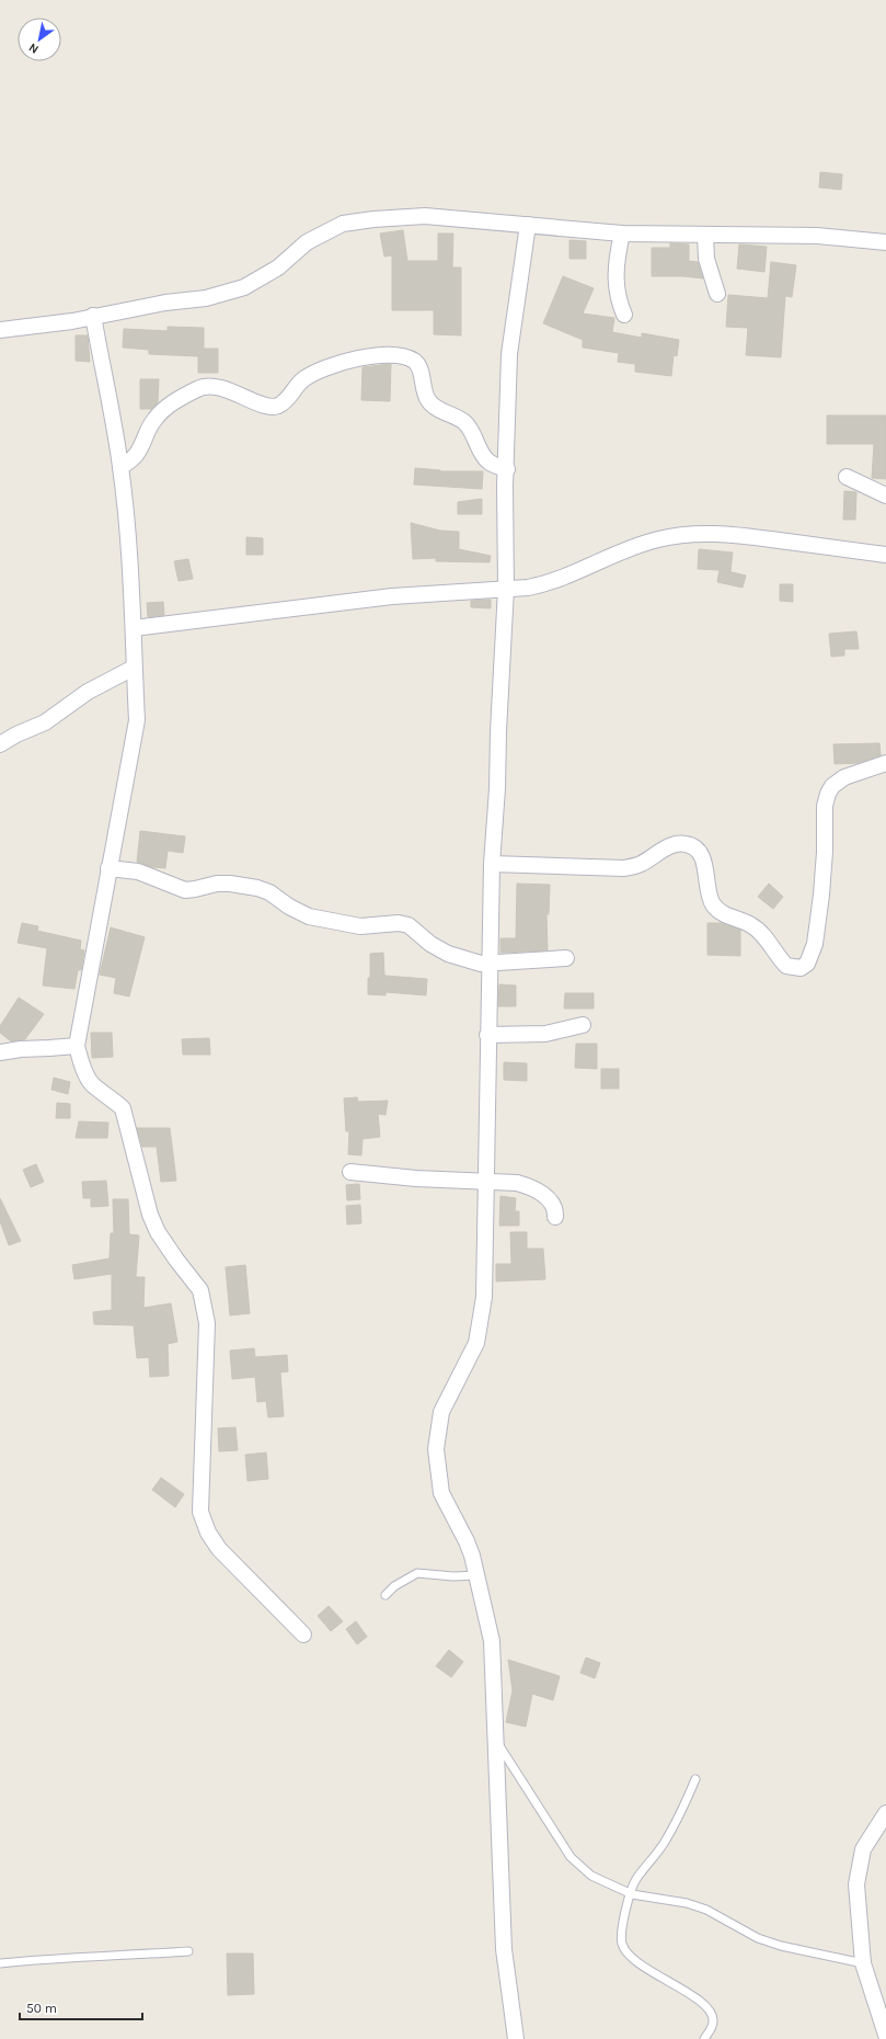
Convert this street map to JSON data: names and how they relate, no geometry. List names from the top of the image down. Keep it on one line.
{"scale_bar":"50 m","north":"bottom left"}
